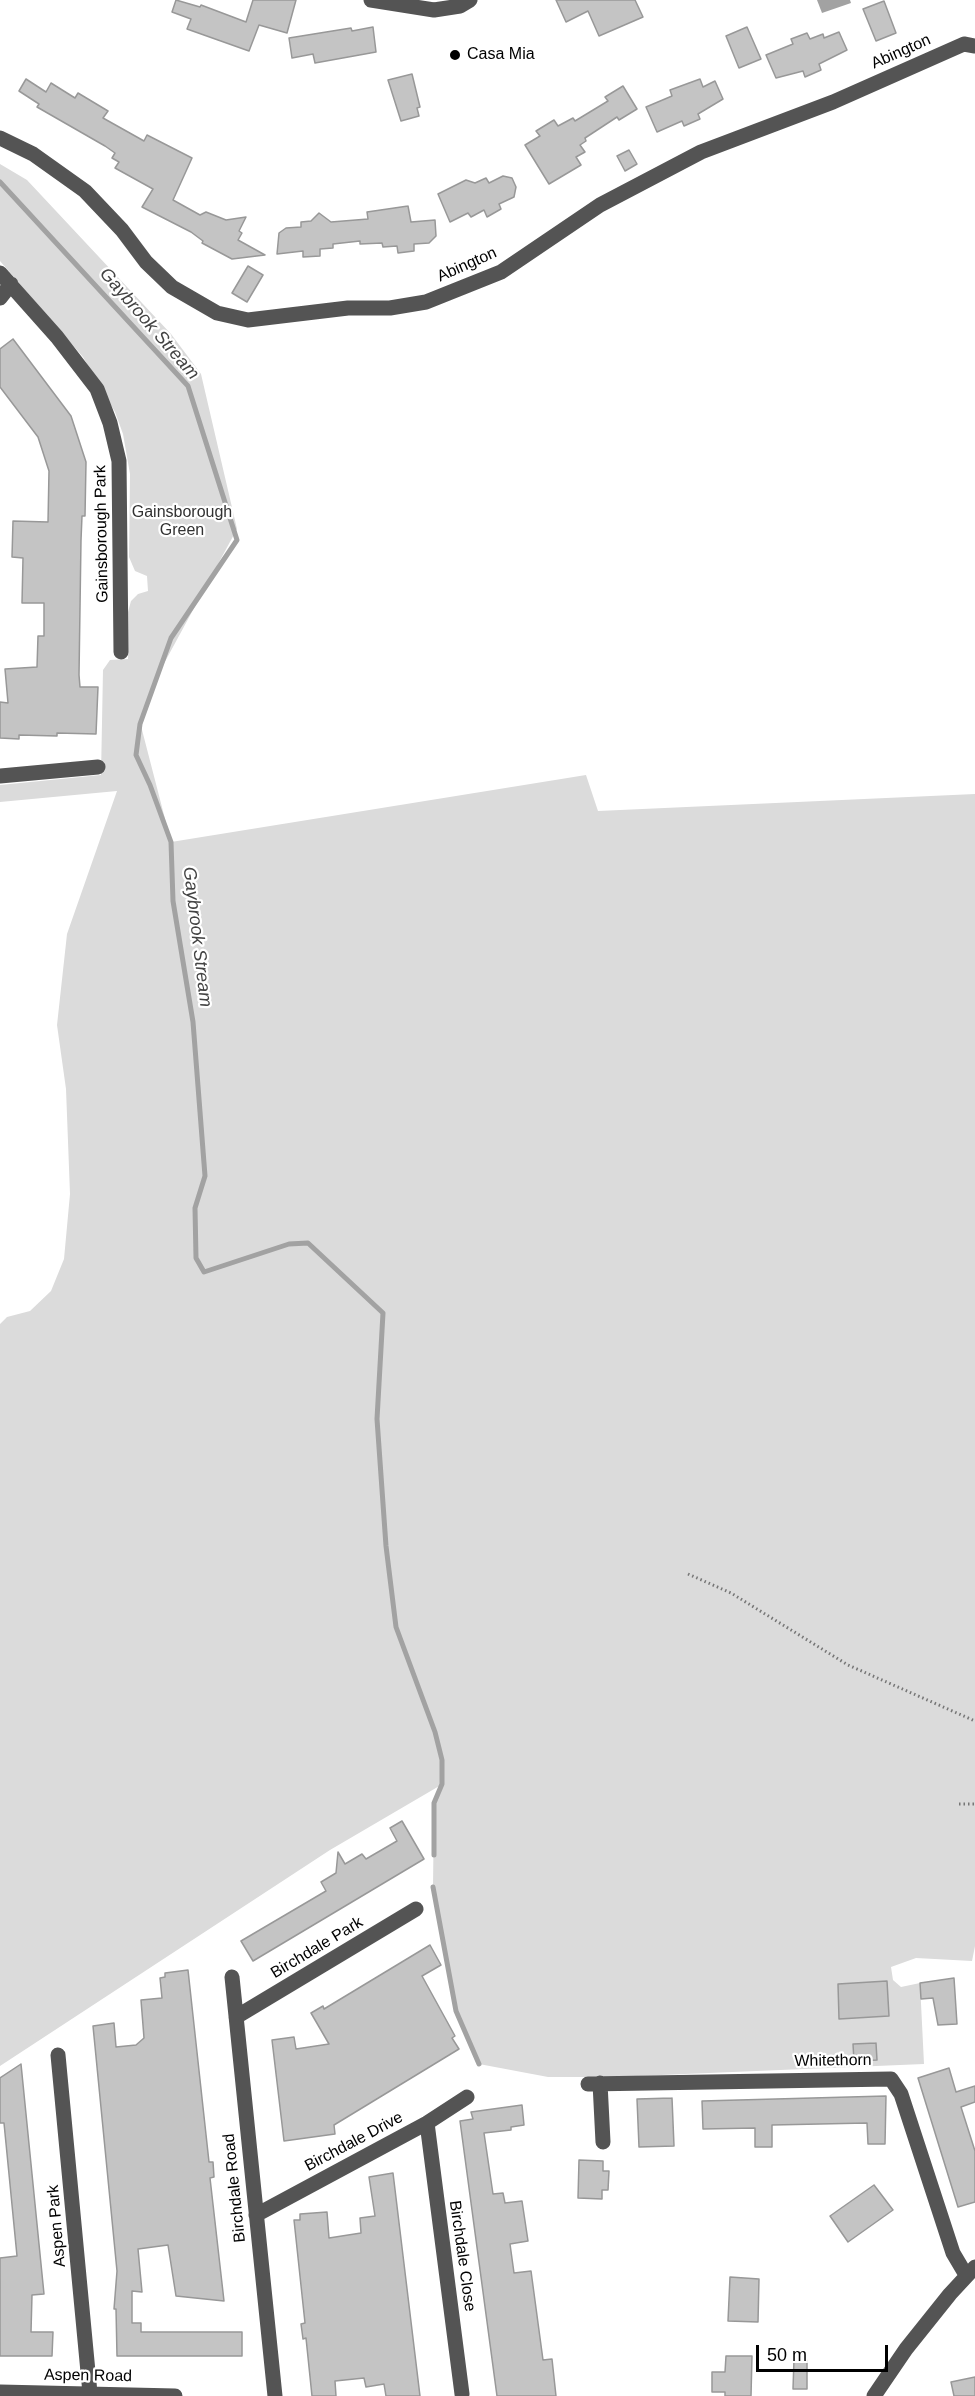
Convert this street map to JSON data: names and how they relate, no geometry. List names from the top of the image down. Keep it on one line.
{"streets":{"street":["Abington","Gainsborough Park","Birchdale Park","Whitethorn","Birchdale Drive","Birchdale Road","Aspen Park","Birchdale Close","Aspen Road"]},"crossings":[["Birchdale Park","Birchdale Road"],["Birchdale Drive","Birchdale Road"],["Birchdale Drive","Birchdale Close"],["Aspen Park","Aspen Road"]],"water":["Gaybrook Stream"],"parks":["Gainsborough Green"],"places":["Casa Mia"],"scale_bar":"50 m"}
